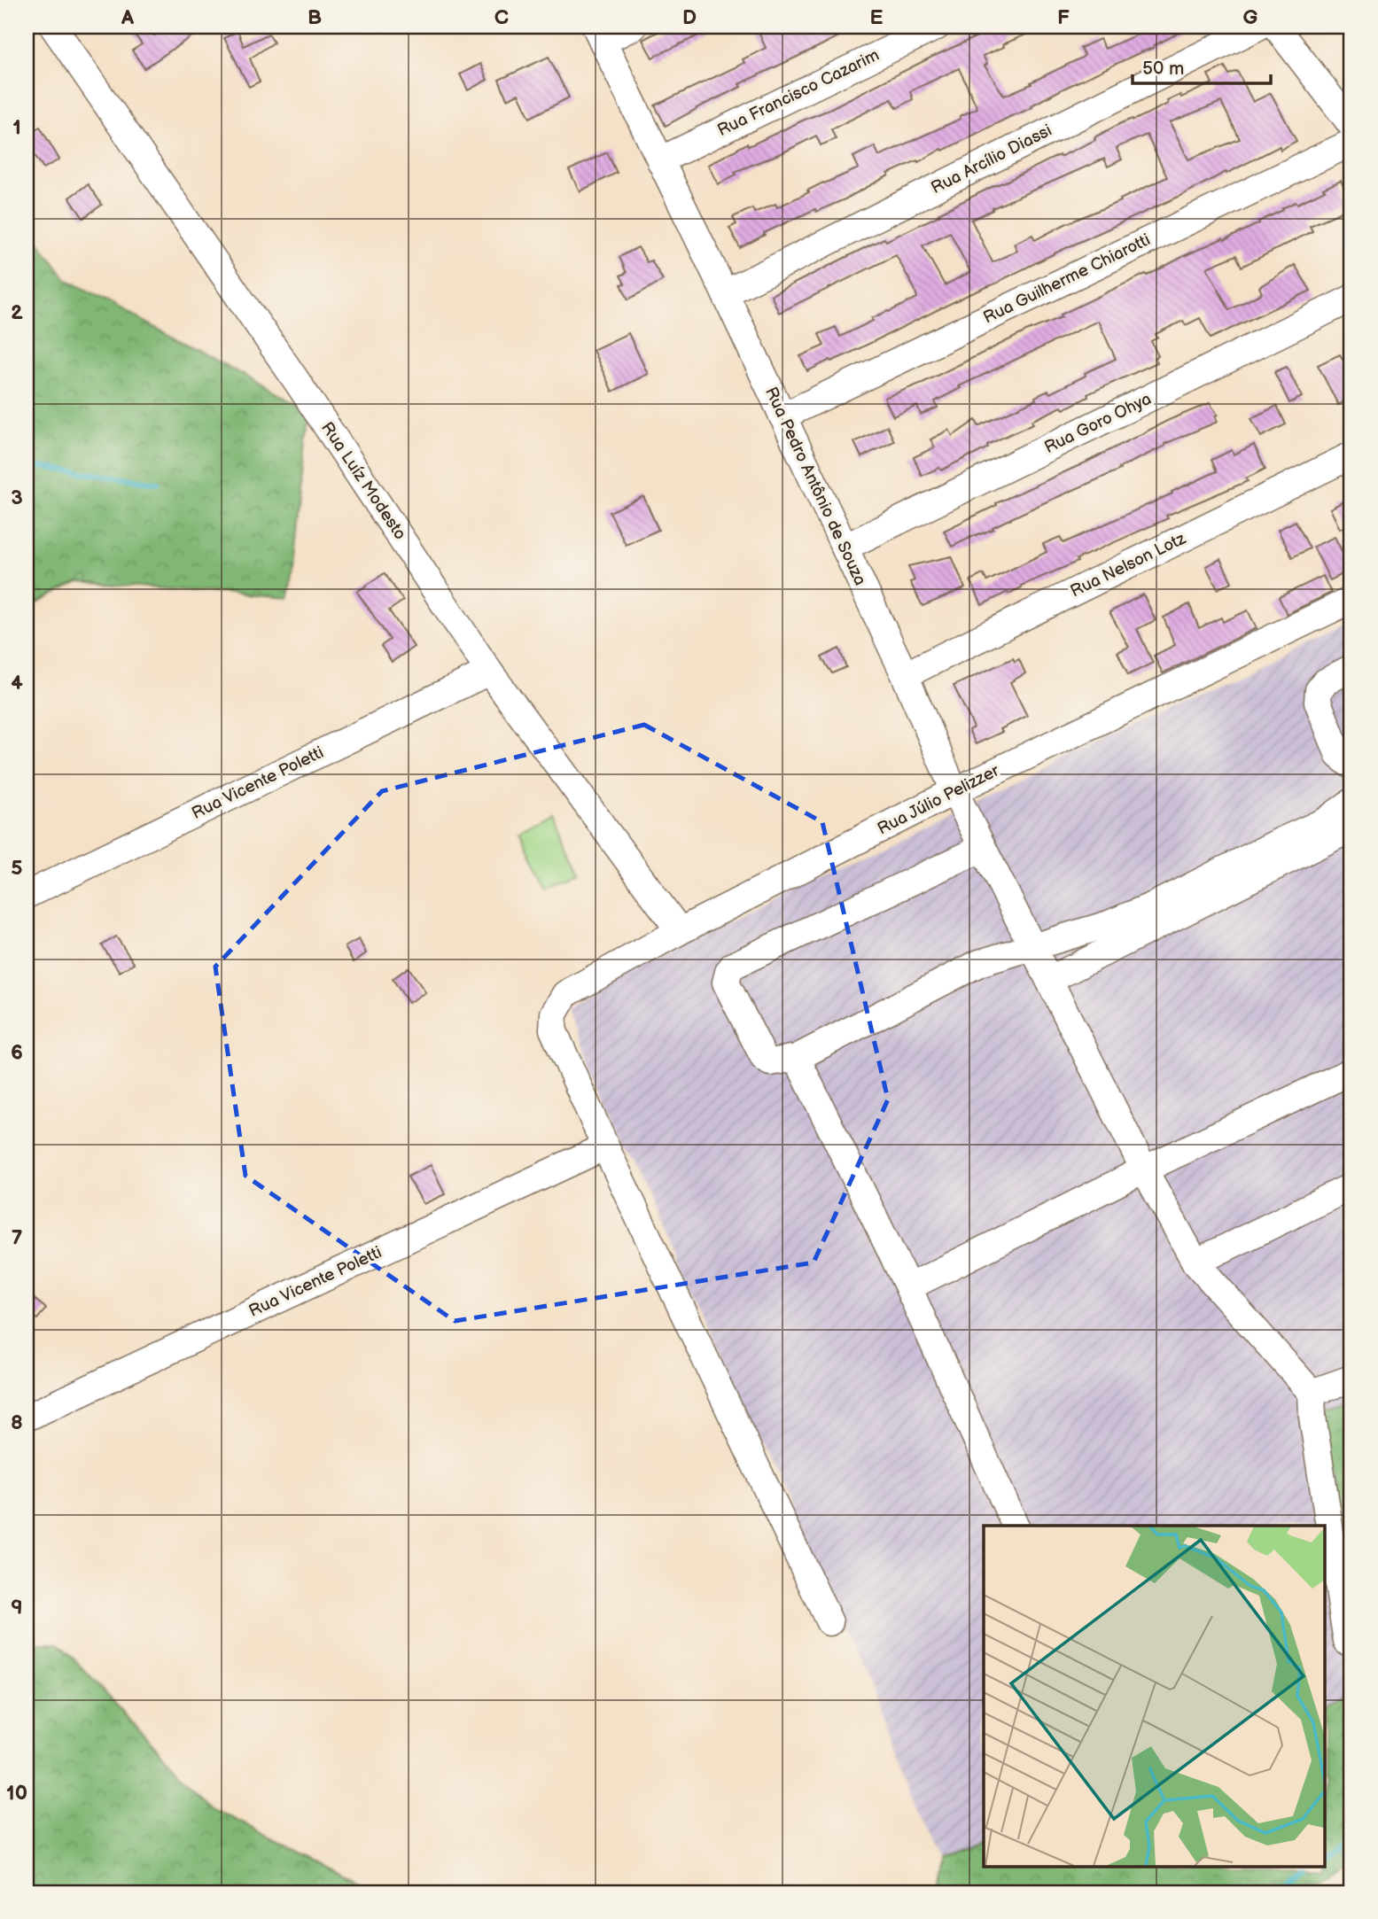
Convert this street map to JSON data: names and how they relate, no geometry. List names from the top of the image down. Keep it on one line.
{"streets":{"street":["Rua Francisco Cazarim","Rua Arcílio Diassi","Rua Guilherme Chiarotti","Rua Goro Ohya","Rua Luíz Modesto","Rua Pedro Antônio de Souza","Rua Nelson Lotz","Rua Vicente Poletti","Rua Júlio Pelizzer"]},"crossings":[["Rua Francisco Cazarim","Rua Pedro Antônio de Souza"],["Rua Arcílio Diassi","Rua Pedro Antônio de Souza"],["Rua Guilherme Chiarotti","Rua Pedro Antônio de Souza"],["Rua Goro Ohya","Rua Pedro Antônio de Souza"],["Rua Luíz Modesto","Rua Vicente Poletti"],["Rua Luíz Modesto","Rua Júlio Pelizzer"],["Rua Pedro Antônio de Souza","Rua Nelson Lotz"],["Rua Pedro Antônio de Souza","Rua Júlio Pelizzer"],["Rua Vicente Poletti","Rua Júlio Pelizzer"]],"scale_bar":"50 m","grid":{"columns":["A","B","C","D","E","F","G"],"rows":["1","2","3","4","5","6","7","8","9","10"]}}
